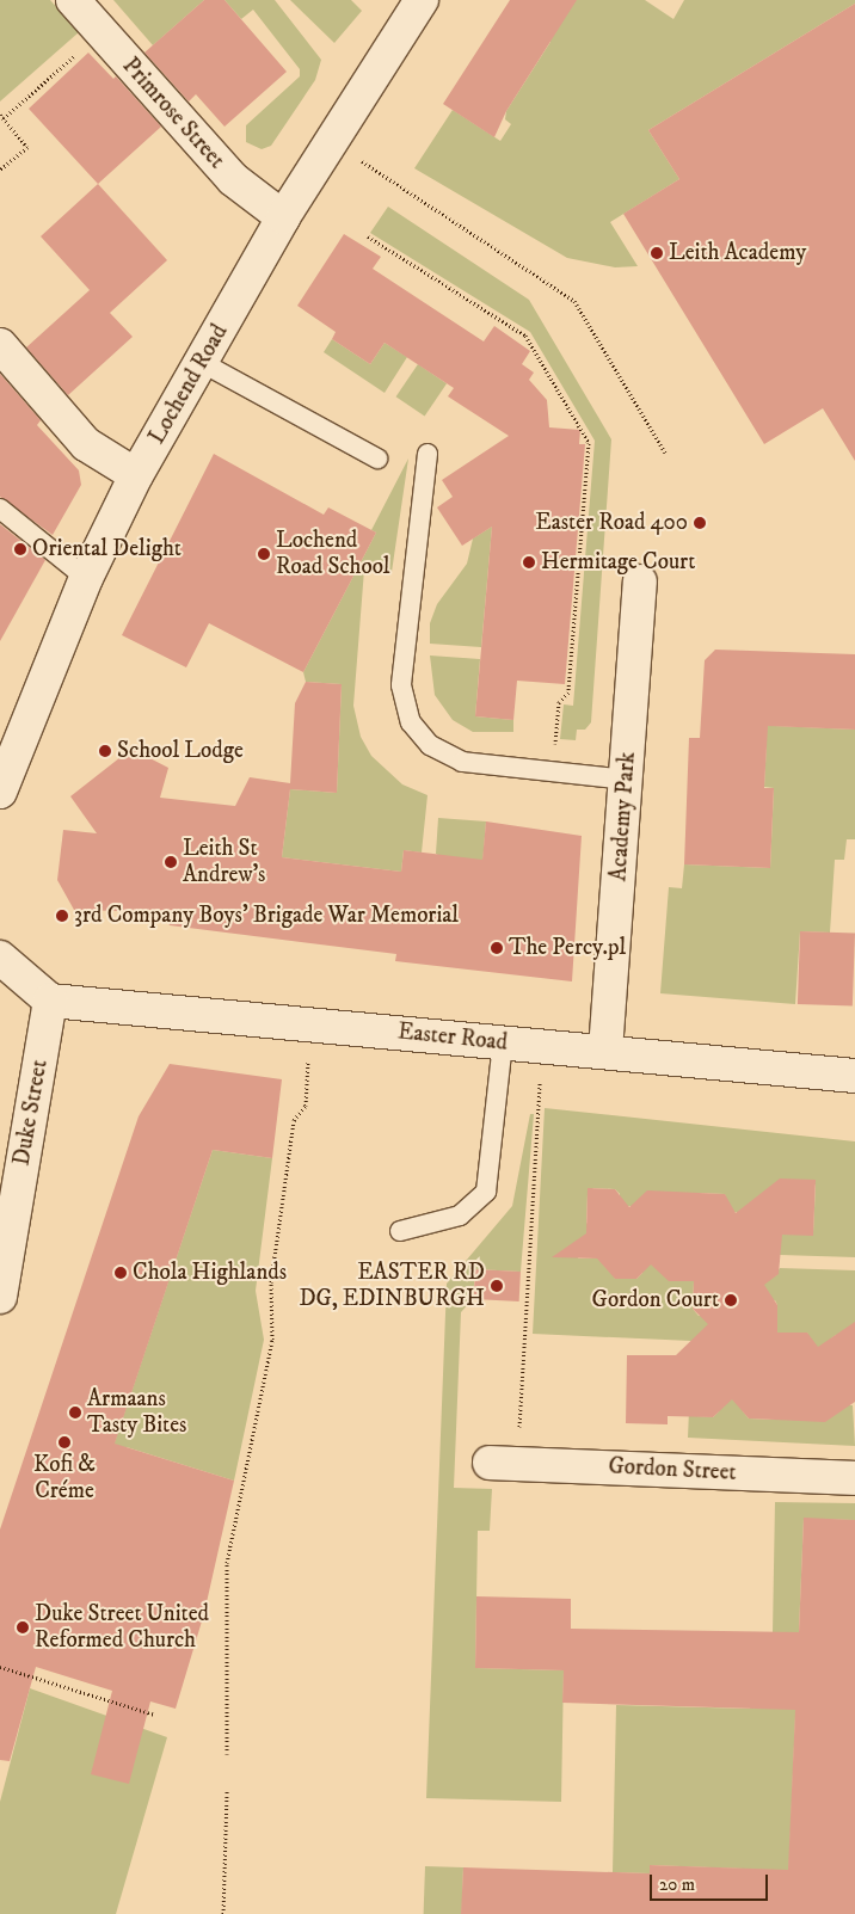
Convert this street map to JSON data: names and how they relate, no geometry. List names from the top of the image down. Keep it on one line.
{"streets":{"street":["Primrose Street","Lochend Road","Academy Park","Easter Road","Duke Street","Gordon Street"]},"crossings":[["Primrose Street","Lochend Road"],["Academy Park","Easter Road"],["Easter Road","Duke Street"]],"places":["Leith Academy","Easter Road 400","Oriental Delight","Lochend Road School","Hermitage Court","School Lodge","Leith St Andrew's","3rd Company Boys' Brigade War Memorial","The Percy.pl","Chola Highlands","EASTER RD DG, EDINBURGH","Gordon Court","Armaans Tasty Bites","Kofi & Créme","Duke Street United Reformed Church"],"scale_bar":"20 m"}
